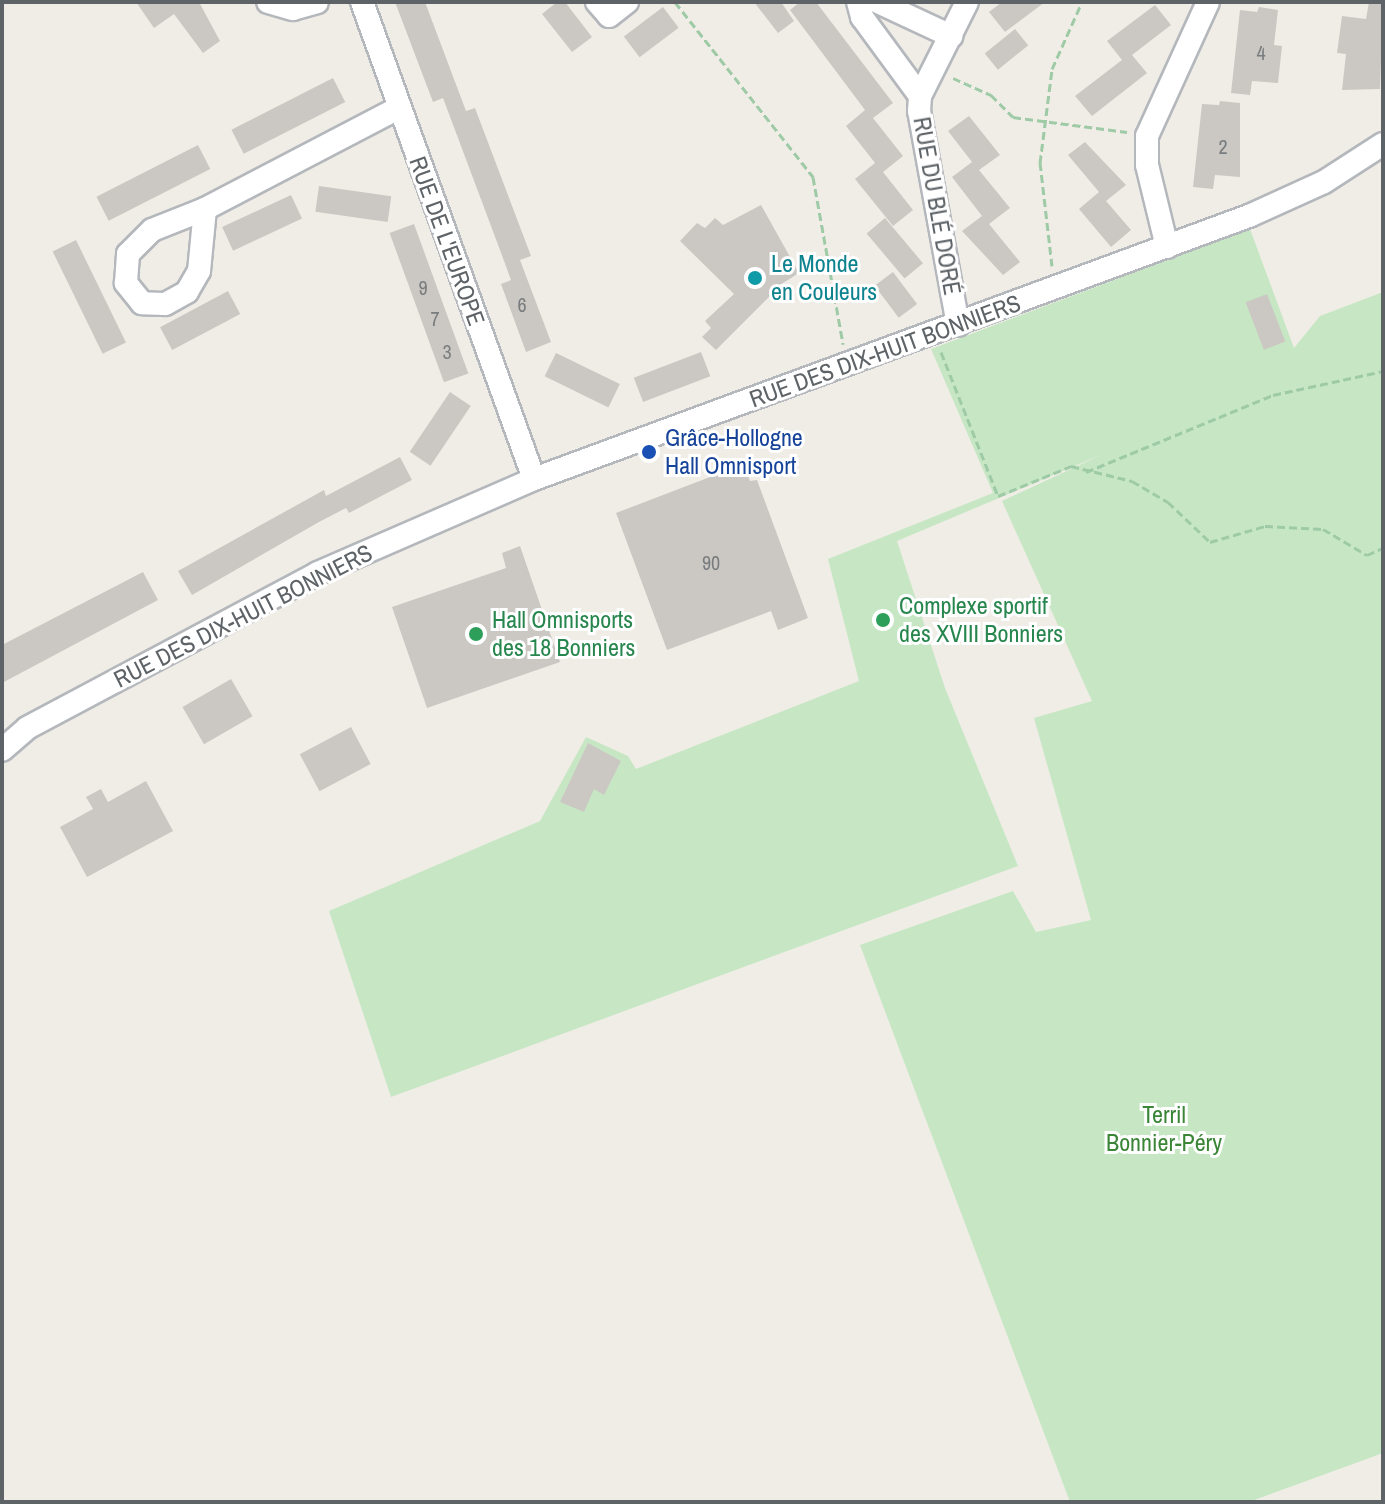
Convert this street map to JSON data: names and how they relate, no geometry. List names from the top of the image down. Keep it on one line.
{"streets":{"street":["RUE DU BLÉ DORÉ","RUE DE L'EUROPE","RUE DES DIX-HUIT BONNIERS"]},"crossings":[["RUE DU BLÉ DORÉ","RUE DES DIX-HUIT BONNIERS"],["RUE DE L'EUROPE","RUE DES DIX-HUIT BONNIERS"]],"parks":["Terril Bonnier-Péry"],"places":["Le Monde en Couleurs","Grâce-Hollogne Hall Omnisport","Complexe sportif des XVIII Bonniers","Hall Omnisports des 18 Bonniers"],"house_numbers":["4","2","9","6","7","3","90"]}
